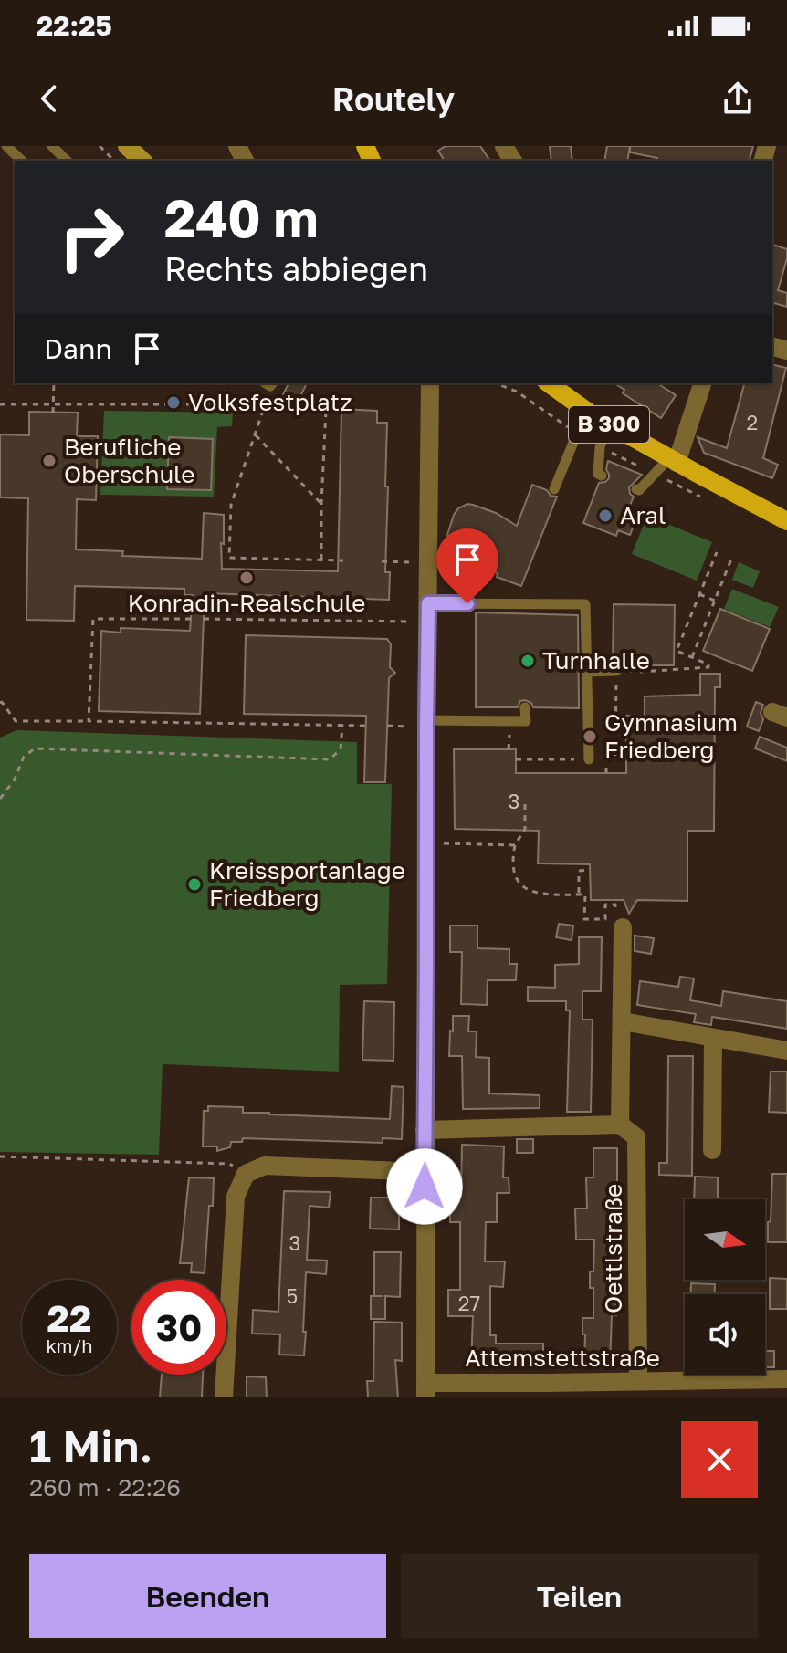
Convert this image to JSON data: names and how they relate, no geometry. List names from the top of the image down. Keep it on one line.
{"streets":{"main road":["B 300"],"street":["Oettlstraße","Attemstettstraße"]},"crossings":[["Oettlstraße","Attemstettstraße"]],"places":["Volksfestplatz","Berufliche Oberschule","Aral","Konradin-Realschule","Turnhalle","Gymnasium Friedberg","Kreissportanlage Friedberg"],"house_numbers":["2","3","3","5","27"],"north":"right","page":{"status":"22:25","header":"Routely","turn":["240 m","Rechts abbiegen"],"then":"Dann","speed":"22 km/h","limit":"30","heading":["1 Min.","260 m · 22:26"],"buttons":["Beenden","Teilen"]}}
